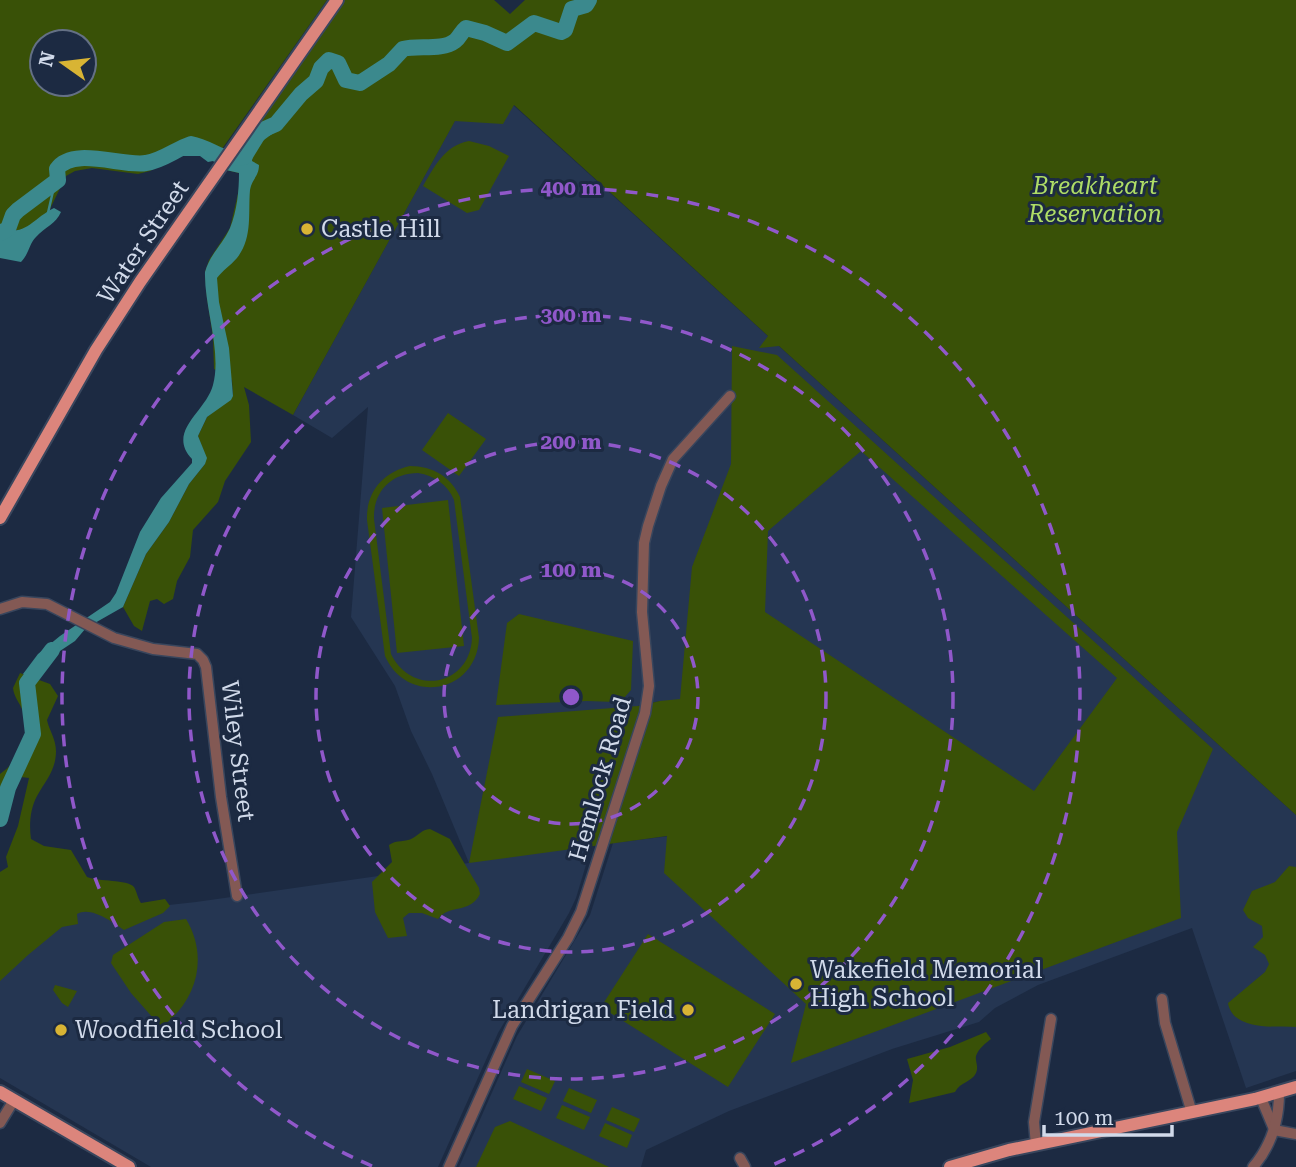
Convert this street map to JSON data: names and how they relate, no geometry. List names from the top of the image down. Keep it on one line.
{"streets":{"main road":["Water Street"],"street":["Wiley Street","Hemlock Road"]},"parks":["Breakheart Reservation"],"places":["Castle Hill","Wakefield Memorial High School","Landrigan Field","Woodfield School"],"scale_bar":"100 m","north":"left","rings":["400 m","300 m","200 m","100 m"]}
